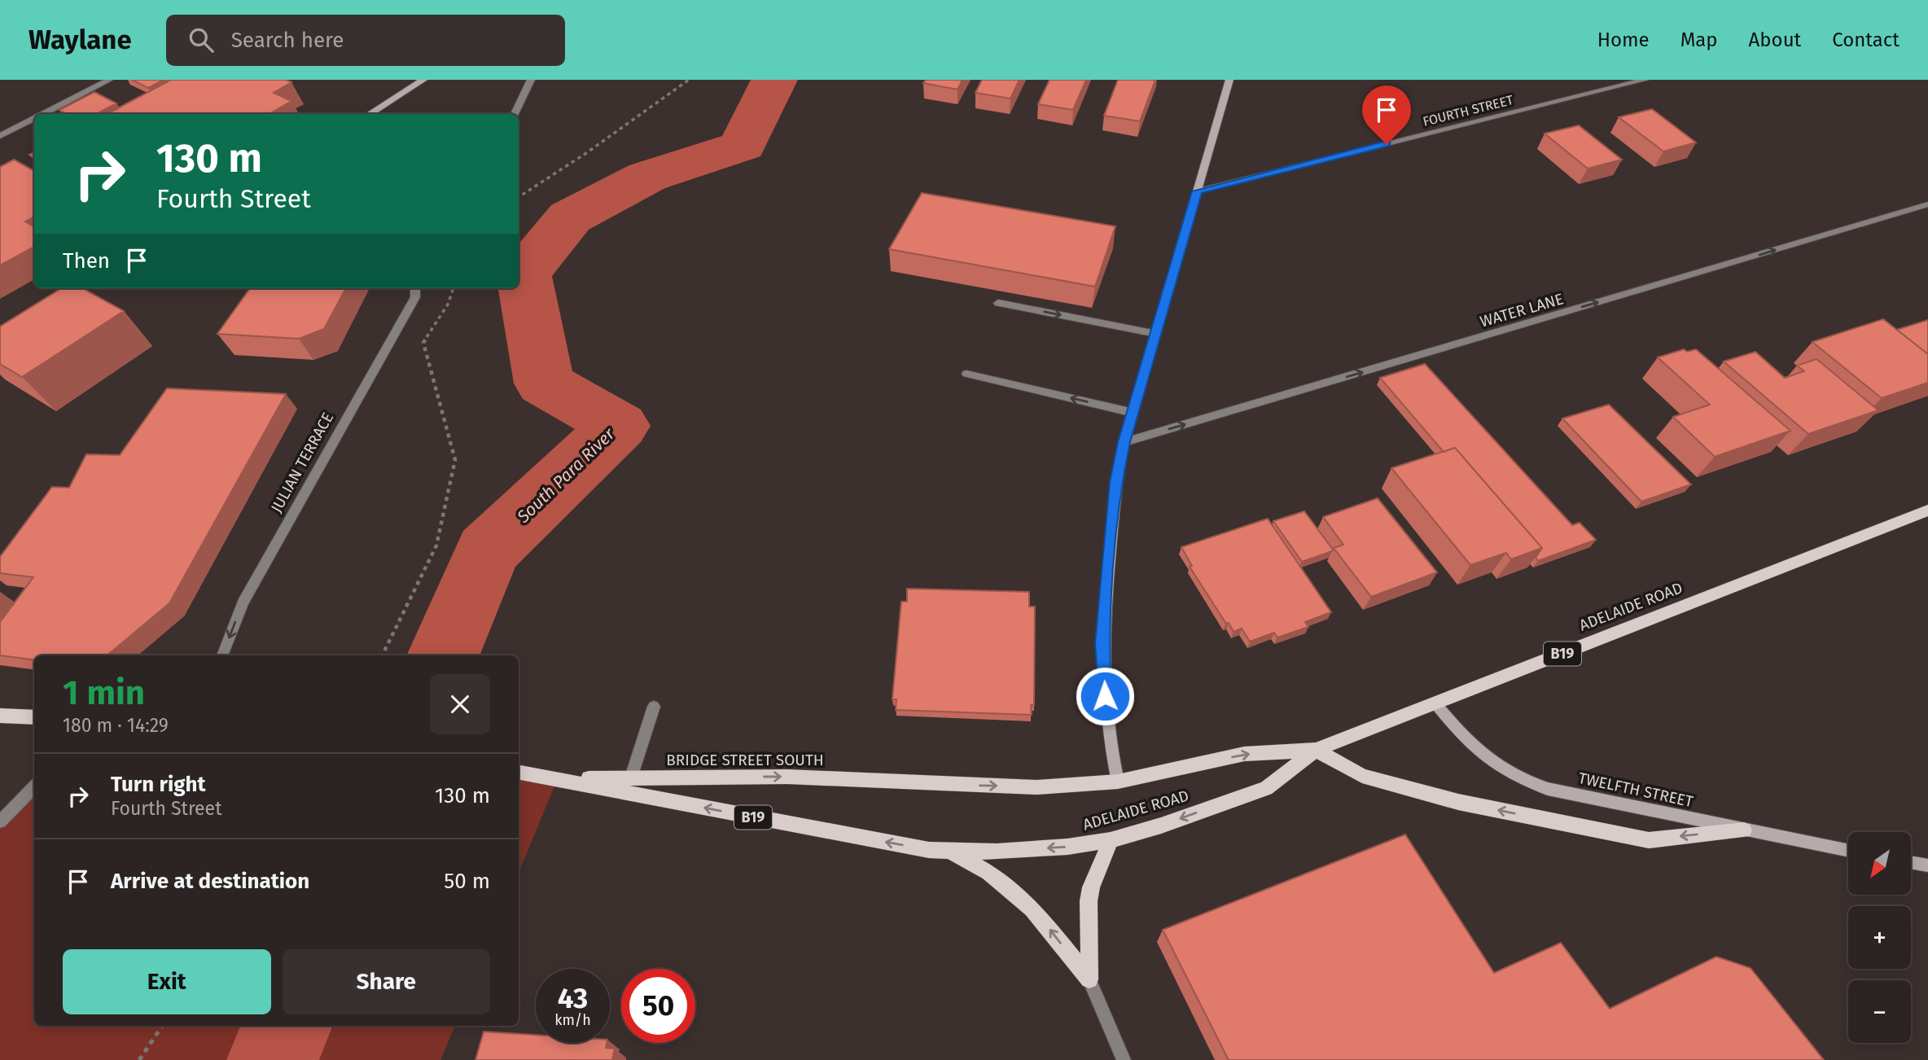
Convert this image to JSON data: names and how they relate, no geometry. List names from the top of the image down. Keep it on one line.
{"streets":{"main road":["ADELAIDE ROAD","B19","BRIDGE STREET SOUTH","TWELFTH STREET"],"street":["FOURTH STREET","WATER LANE","JULIAN TERRACE"]},"crossings":[["ADELAIDE ROAD","BRIDGE STREET SOUTH"],["ADELAIDE ROAD","TWELFTH STREET"]],"one_way":["WATER LANE","JULIAN TERRACE"],"water":["South Para River"],"north":"bottom left","page":{"header":"Waylane","search":"Search here","nav":["Home","Map","About","Contact"],"turn":["130 m","Fourth Street"],"then":"Then","heading":["1 min","180 m · 14:29"],"list":[{"name":"Turn right","note":"Fourth Street","value":"130 m"},{"name":"Arrive at destination","value":"50 m"}],"map_buttons":["+","−"],"buttons":["Exit","Share"],"speed":"43 km/h","limit":"50"}}
